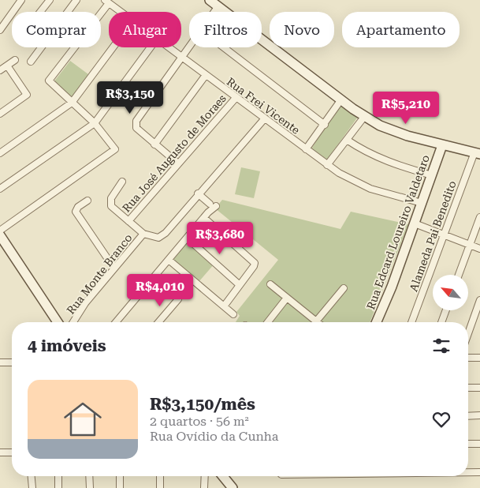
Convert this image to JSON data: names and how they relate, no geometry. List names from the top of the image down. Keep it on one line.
{"streets":{"street":["Rua Frei Vicente","Rua José Augusto de Moraes","Rua Edcard Loureiro Valdetaro","Alameda Pai Benedito","Rua Monte Branco"]},"crossings":[["Rua Frei Vicente","Rua José Augusto de Moraes"],["Rua Frei Vicente","Rua Edcard Loureiro Valdetaro"]],"north":"top left","page":{"chip":["Comprar","Alugar","Filtros","Novo","Apartamento"],"price":["R$3,150","R$5,210","R$3,680","R$4,010"],"heading":"4 imóveis","list":[{"name":"R$3,150/mês","note":"2 quartos · 56 m² · Rua Ovídio da Cunha"}]}}
